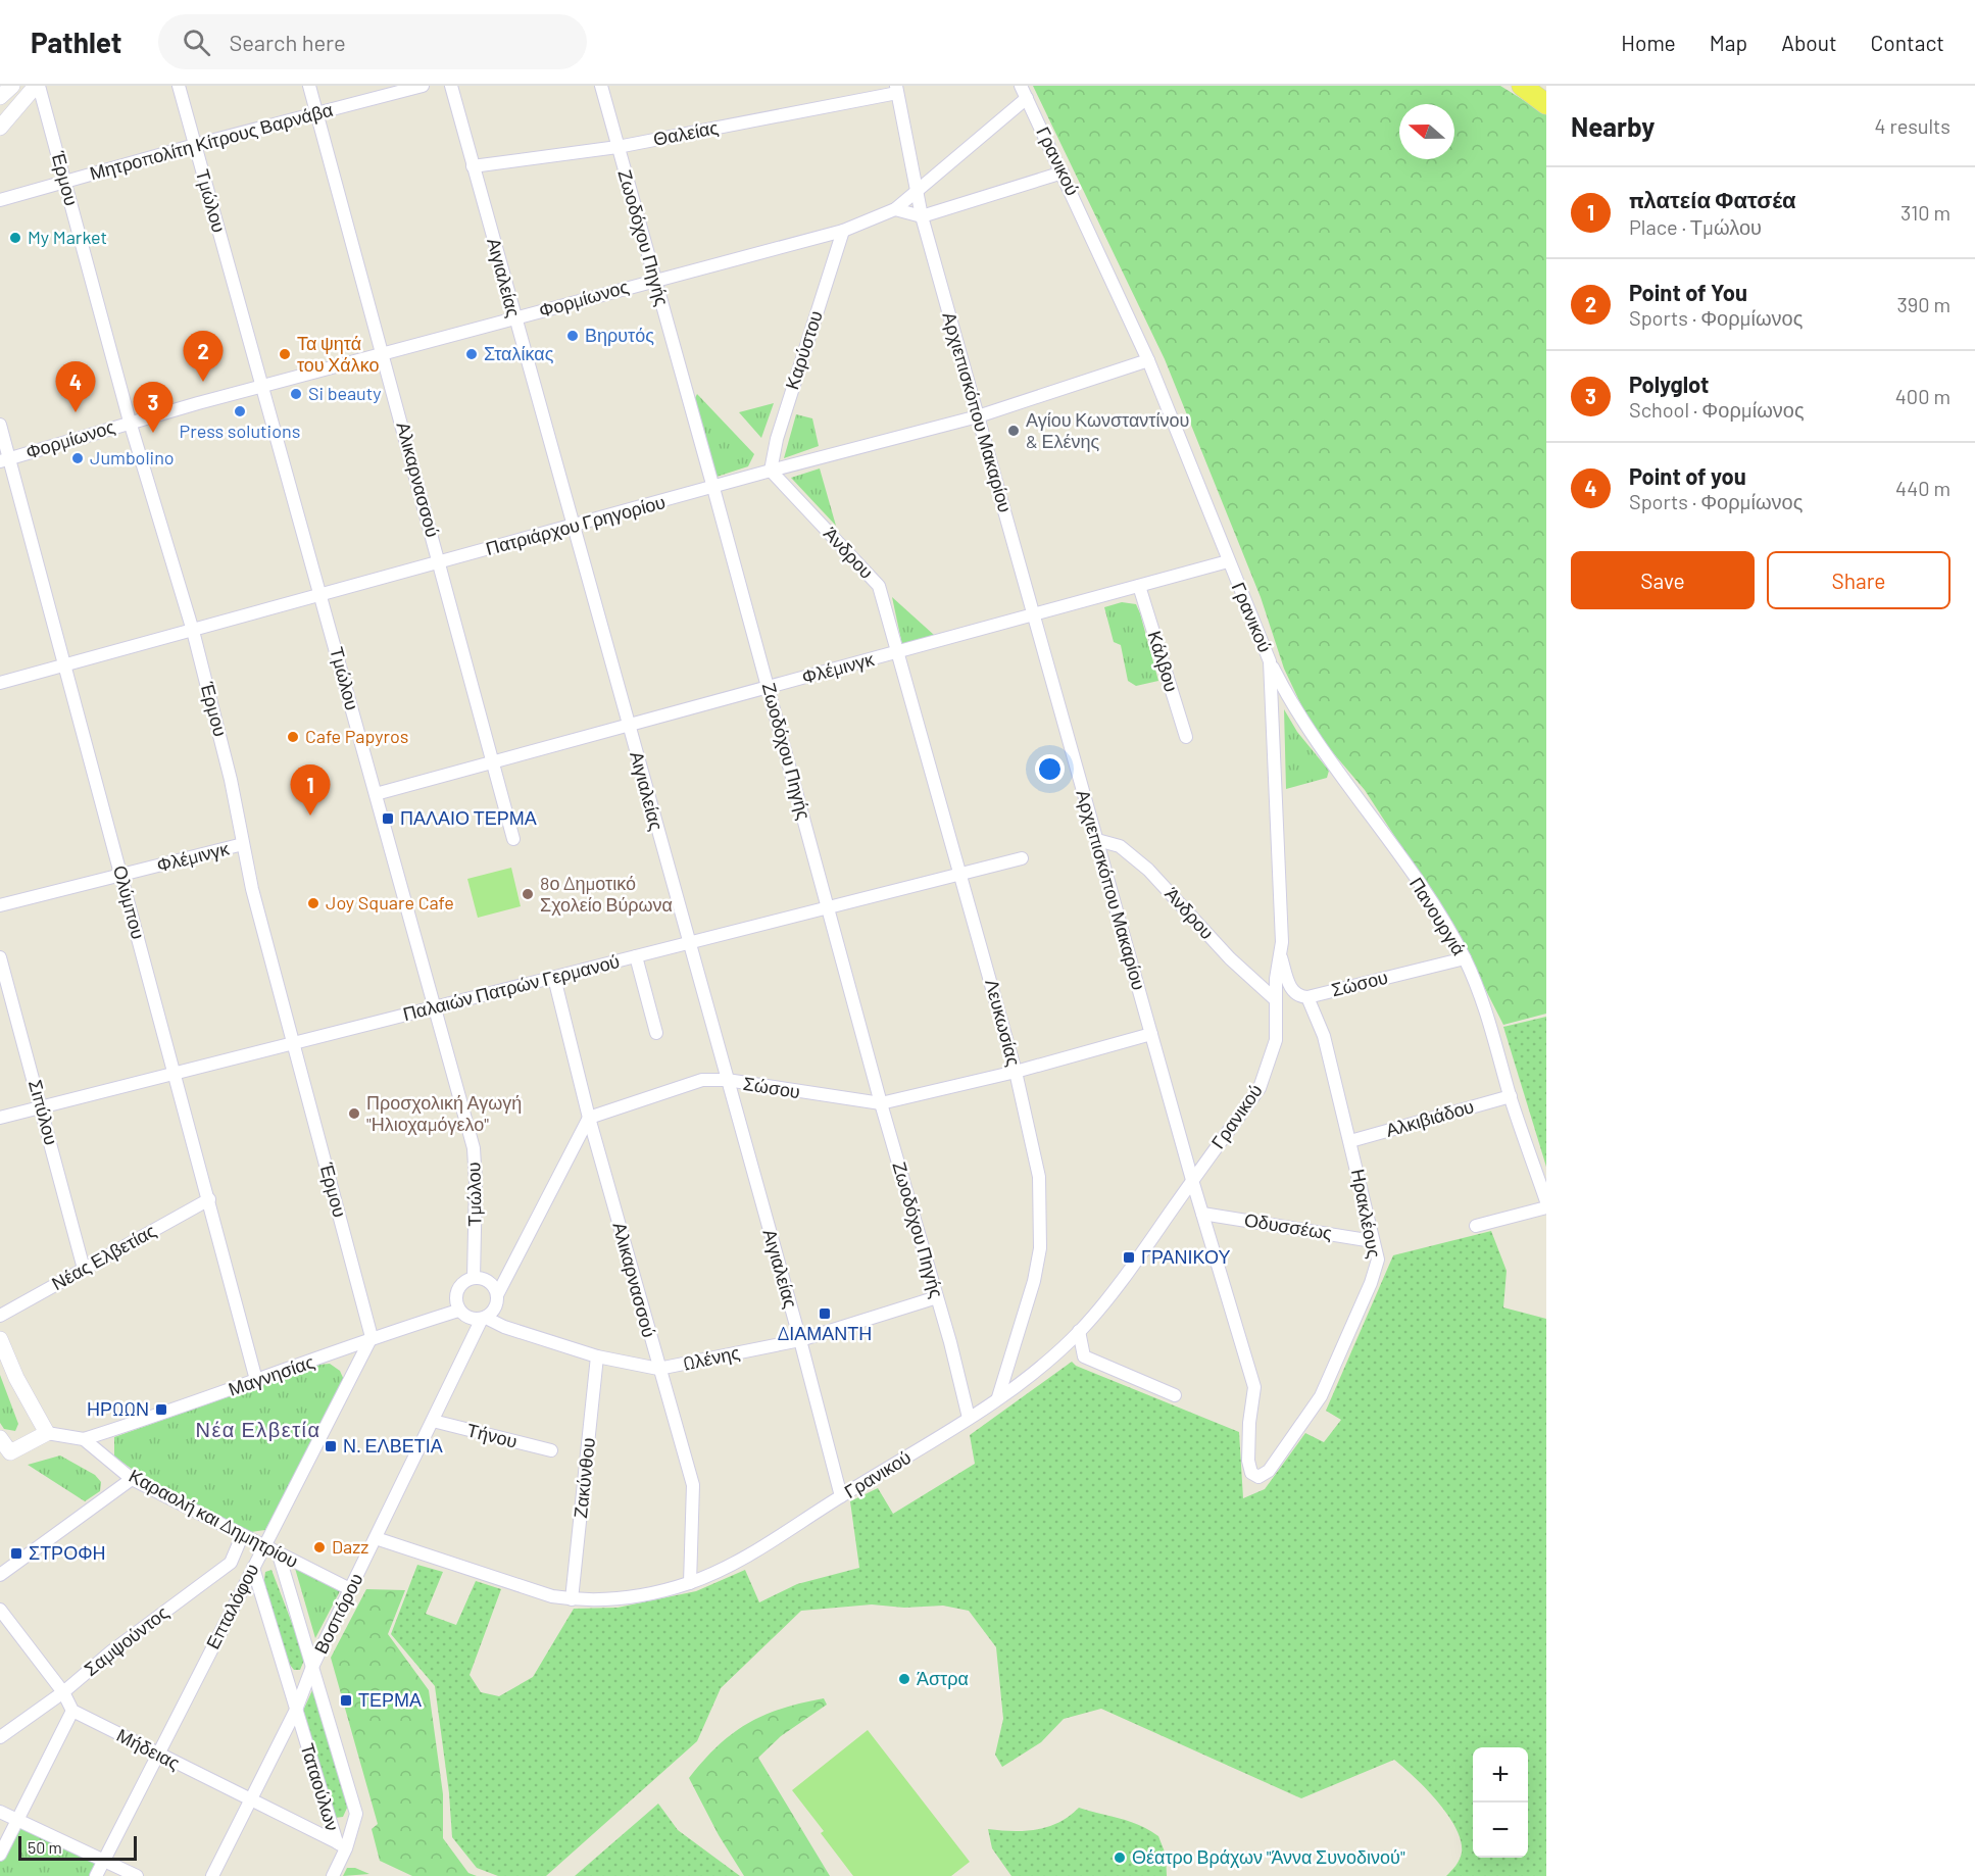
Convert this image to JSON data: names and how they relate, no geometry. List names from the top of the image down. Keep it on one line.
{"streets":{"street":["Θαλείας","Μητροπολίτη Κίτρους Βαρνάβα","Γρανικού","Έρμου","Τμώλου","Ζωοδόχου Πηγής","Αιγιαλείας","Φορμίωνος","Καρύστου","Αρχιεπισκόπου Μακαρίου","Αλικαρνασσού","Πατριάρχου Γρηγορίου","Άνδρου","Κάλβου","Φλέμινγκ","Ολύμπου","Πανουργιά","Σώσου","Παλαιών Πατρών Γερμανού","Λευκωσίας","Σιπύλου","Αλκιβιάδου","Ηρακλέους","Οδυσσέως","Νέας Ελβετίας","Ωλένης","Μαγνησίας","Τήνου","Ζακύνθου","Καραολή και Δημητρίου","Επταλόφου","Βοσπόρου","Σαμψούντος","Μήδειας","Ταταούλων"]},"crossings":[["Θαλείας","Ζωοδόχου Πηγής"],["Θαλείας","Αιγιαλείας"],["Θαλείας","Αρχιεπισκόπου Μακαρίου"],["Μητροπολίτη Κίτρους Βαρνάβα","Έρμου"],["Μητροπολίτη Κίτρους Βαρνάβα","Τμώλου"],["Μητροπολίτη Κίτρους Βαρνάβα","Αλικαρνασσού"],["Γρανικού","Ζωοδόχου Πηγής"],["Γρανικού","Αιγιαλείας"],["Γρανικού","Φορμίωνος"],["Γρανικού","Αρχιεπισκόπου Μακαρίου"],["Γρανικού","Αλικαρνασσού"],["Γρανικού","Πατριάρχου Γρηγορίου"],["Γρανικού","Άνδρου"],["Γρανικού","Φλέμινγκ"],["Γρανικού","Πανουργιά"],["Γρανικού","Σώσου"],["Γρανικού","Λευκωσίας"],["Γρανικού","Ζακύνθου"],["Γρανικού","Βοσπόρου"],["Έρμου","Φορμίωνος"],["Έρμου","Πατριάρχου Γρηγορίου"],["Έρμου","Φλέμινγκ"],["Έρμου","Παλαιών Πατρών Γερμανού"],["Έρμου","Μαγνησίας"],["Έρμου","Επταλόφου"],["Τμώλου","Φορμίωνος"],["Τμώλου","Πατριάρχου Γρηγορίου"],["Τμώλου","Φλέμινγκ"],["Τμώλου","Παλαιών Πατρών Γερμανού"],["Τμώλου","Ωλένης"],["Τμώλου","Μαγνησίας"],["Τμώλου","Βοσπόρου"],["Ζωοδόχου Πηγής","Φορμίωνος"],["Ζωοδόχου Πηγής","Πατριάρχου Γρηγορίου"],["Ζωοδόχου Πηγής","Φλέμινγκ"],["Ζωοδόχου Πηγής","Σώσου"],["Ζωοδόχου Πηγής","Παλαιών Πατρών Γερμανού"],["Ζωοδόχου Πηγής","Ωλένης"],["Αιγιαλείας","Φορμίωνος"],["Αιγιαλείας","Πατριάρχου Γρηγορίου"],["Αιγιαλείας","Φλέμινγκ"],["Αιγιαλείας","Σώσου"],["Αιγιαλείας","Παλαιών Πατρών Γερμανού"],["Αιγιαλείας","Ωλένης"],["Φορμίωνος","Καρύστου"],["Φορμίωνος","Αρχιεπισκόπου Μακαρίου"],["Φορμίωνος","Αλικαρνασσού"],["Φορμίωνος","Ολύμπου"],["Καρύστου","Πατριάρχου Γρηγορίου"],["Καρύστου","Άνδρου"],["Αρχιεπισκόπου Μακαρίου","Πατριάρχου Γρηγορίου"],["Αρχιεπισκόπου Μακαρίου","Άνδρου"],["Αρχιεπισκόπου Μακαρίου","Φλέμινγκ"],["Αρχιεπισκόπου Μακαρίου","Σώσου"],["Αρχιεπισκόπου Μακαρίου","Ηρακλέους"],["Αρχιεπισκόπου Μακαρίου","Οδυσσέως"],["Αλικαρνασσού","Πατριάρχου Γρηγορίου"],["Αλικαρνασσού","Φλέμινγκ"],["Αλικαρνασσού","Σώσου"],["Αλικαρνασσού","Παλαιών Πατρών Γερμανού"],["Αλικαρνασσού","Ωλένης"],["Πατριάρχου Γρηγορίου","Άνδρου"],["Πατριάρχου Γρηγορίου","Ολύμπου"],["Άνδρου","Φλέμινγκ"],["Άνδρου","Λευκωσίας"],["Κάλβου","Φλέμινγκ"],["Φλέμινγκ","Ολύμπου"],["Φλέμινγκ","Λευκωσίας"],["Ολύμπου","Παλαιών Πατρών Γερμανού"],["Ολύμπου","Νέας Ελβετίας"],["Ολύμπου","Μαγνησίας"],["Πανουργιά","Σώσου"],["Πανουργιά","Αλκιβιάδου"],["Σώσου","Λευκωσίας"],["Σώσου","Ηρακλέους"],["Παλαιών Πατρών Γερμανού","Λευκωσίας"],["Παλαιών Πατρών Γερμανού","Σιπύλου"],["Σιπύλου","Νέας Ελβετίας"],["Αλκιβιάδου","Ηρακλέους"],["Ηρακλέους","Οδυσσέως"],["Ωλένης","Μαγνησίας"],["Ωλένης","Ζακύνθου"],["Ωλένης","Βοσπόρου"],["Μαγνησίας","Καραολή και Δημητρίου"],["Μαγνησίας","Επταλόφου"],["Μαγνησίας","Βοσπόρου"],["Τήνου","Βοσπόρου"],["Καραολή και Δημητρίου","Επταλόφου"],["Καραολή και Δημητρίου","Βοσπόρου"],["Καραολή και Δημητρίου","Σαμψούντος"],["Καραολή και Δημητρίου","Ταταούλων"],["Επταλόφου","Μήδειας"],["Επταλόφου","Ταταούλων"],["Βοσπόρου","Μήδειας"],["Βοσπόρου","Ταταούλων"],["Μήδειας","Ταταούλων"]],"districts":["Νέα Ελβετία"],"places":{"other":["My Market","Βηρυτός","Τα ψητά του Χάλκο","Σταλίκας","Si beauty","Press solutions","Αγίου Κωνσταντίνου & Ελένης","Jumbolino","Cafe Papyros","8ο Δημοτικό Σχολείο Βύρωνα","Joy Square Cafe","Προσχολική Αγωγή \"Ηλιοχαμόγελο\"","Dazz","Άστρα","Θέατρο Βράχων \"Άννα Συνοδινού\""],"transit":["ΠΑΛΑΙΟ ΤΕΡΜΑ","ΓΡΑΝΙΚΟΥ","ΔΙΑΜΑΝΤΗ","ΗΡΩΩΝ","Ν. ΕΛΒΕΤΙΑ","ΣΤΡΟΦΗ","ΤΕΡΜΑ"]},"scale_bar":"50 m","north":"left","page":{"header":"Pathlet","search":"Search here","nav":["Home","Map","About","Contact"],"heading":["Nearby","4 results"],"list":[{"mark":"1","name":"πλατεία Φατσέα","note":"Place · Τμώλου","value":"310 m"},{"mark":"2","name":"Point of You","note":"Sports · Φορμίωνος","value":"390 m"},{"mark":"3","name":"Polyglot","note":"School · Φορμίωνος","value":"400 m"},{"mark":"4","name":"Point of you","note":"Sports · Φορμίωνος","value":"440 m"}],"pins":["2","4","3","1"],"buttons":["Save","Share"],"map_buttons":["+","−"],"scale":"50 m"}}
